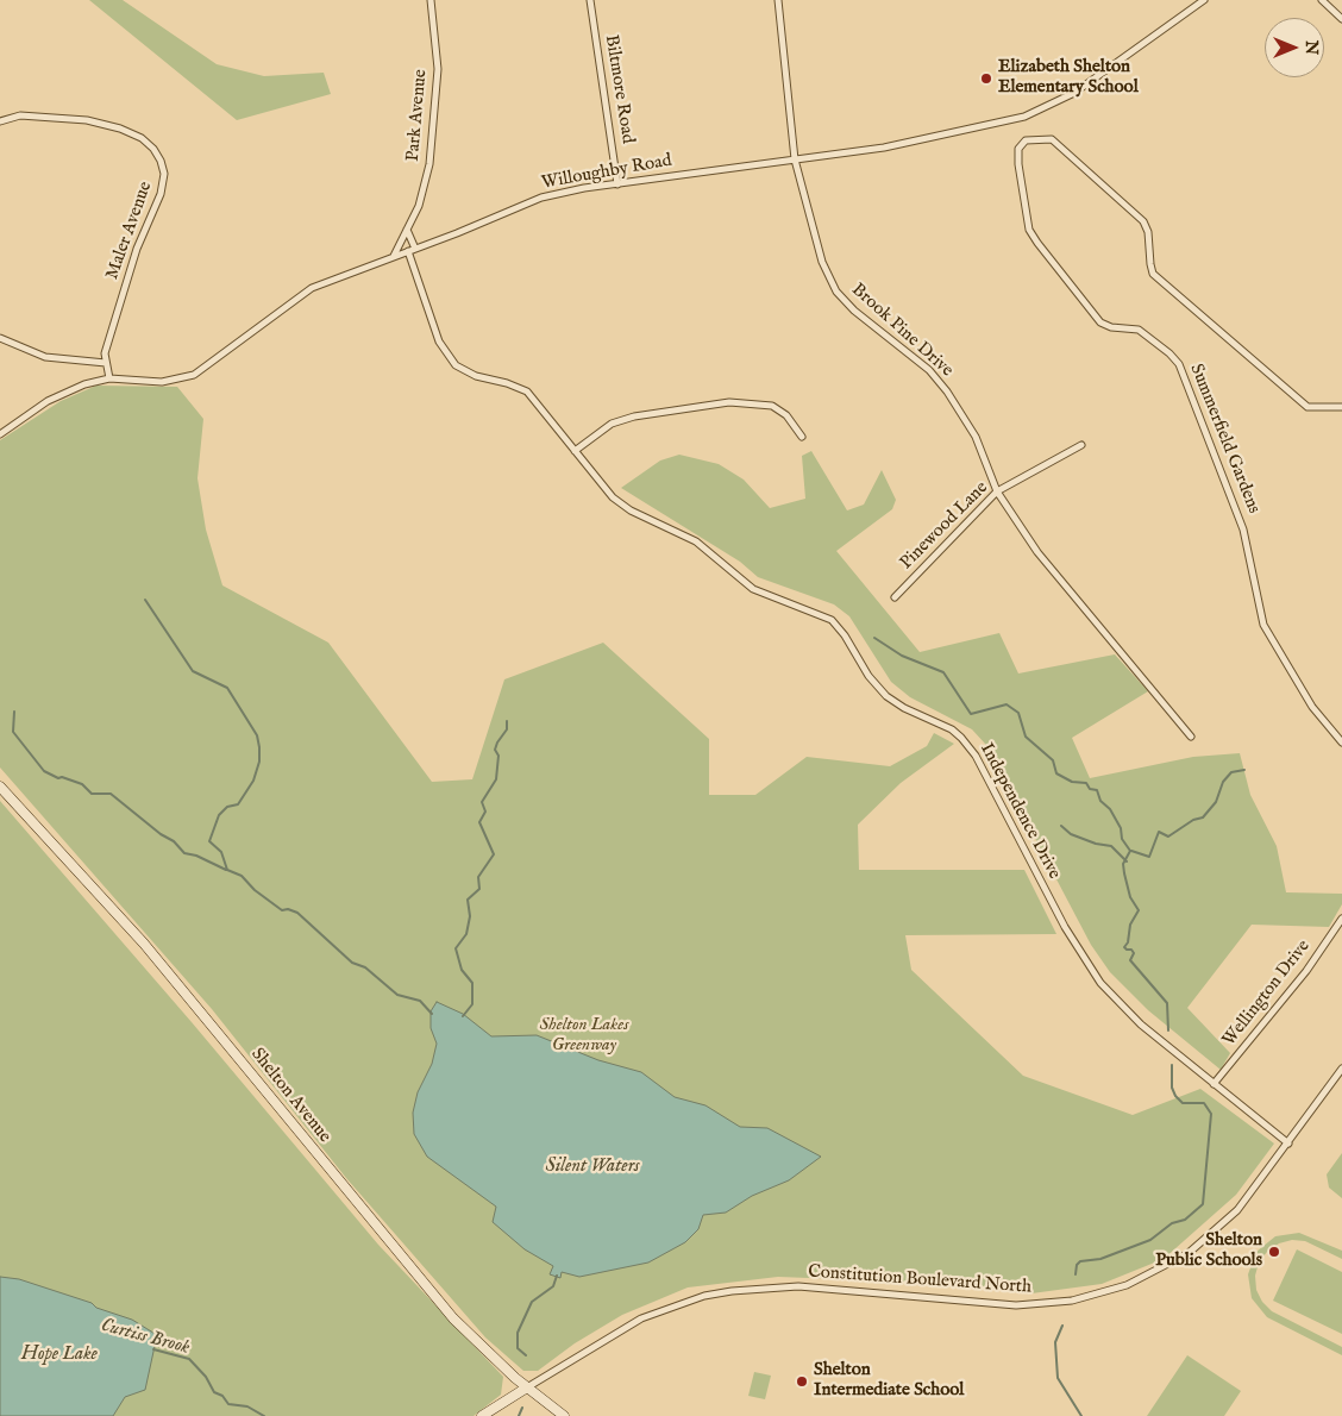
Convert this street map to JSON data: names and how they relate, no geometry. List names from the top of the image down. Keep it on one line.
{"streets":{"main road":["Shelton Avenue"],"street":["Biltmore Road","Park Avenue","Willoughby Road","Maler Avenue","Brook Pine Drive","Summerfield Gardens","Pinewood Lane","Independence Drive","Wellington Drive","Constitution Boulevard North"]},"crossings":[["Biltmore Road","Willoughby Road"],["Park Avenue","Willoughby Road"],["Willoughby Road","Maler Avenue"],["Willoughby Road","Brook Pine Drive"],["Willoughby Road","Independence Drive"],["Brook Pine Drive","Pinewood Lane"],["Independence Drive","Wellington Drive"],["Independence Drive","Constitution Boulevard North"],["Shelton Avenue","Constitution Boulevard North"]],"water":["Silent Waters","Curtiss Brook","Hope Lake"],"parks":["Shelton Lakes Greenway"],"places":["Elizabeth Shelton Elementary School","Shelton Public Schools","Shelton Intermediate School"],"north":"right"}
